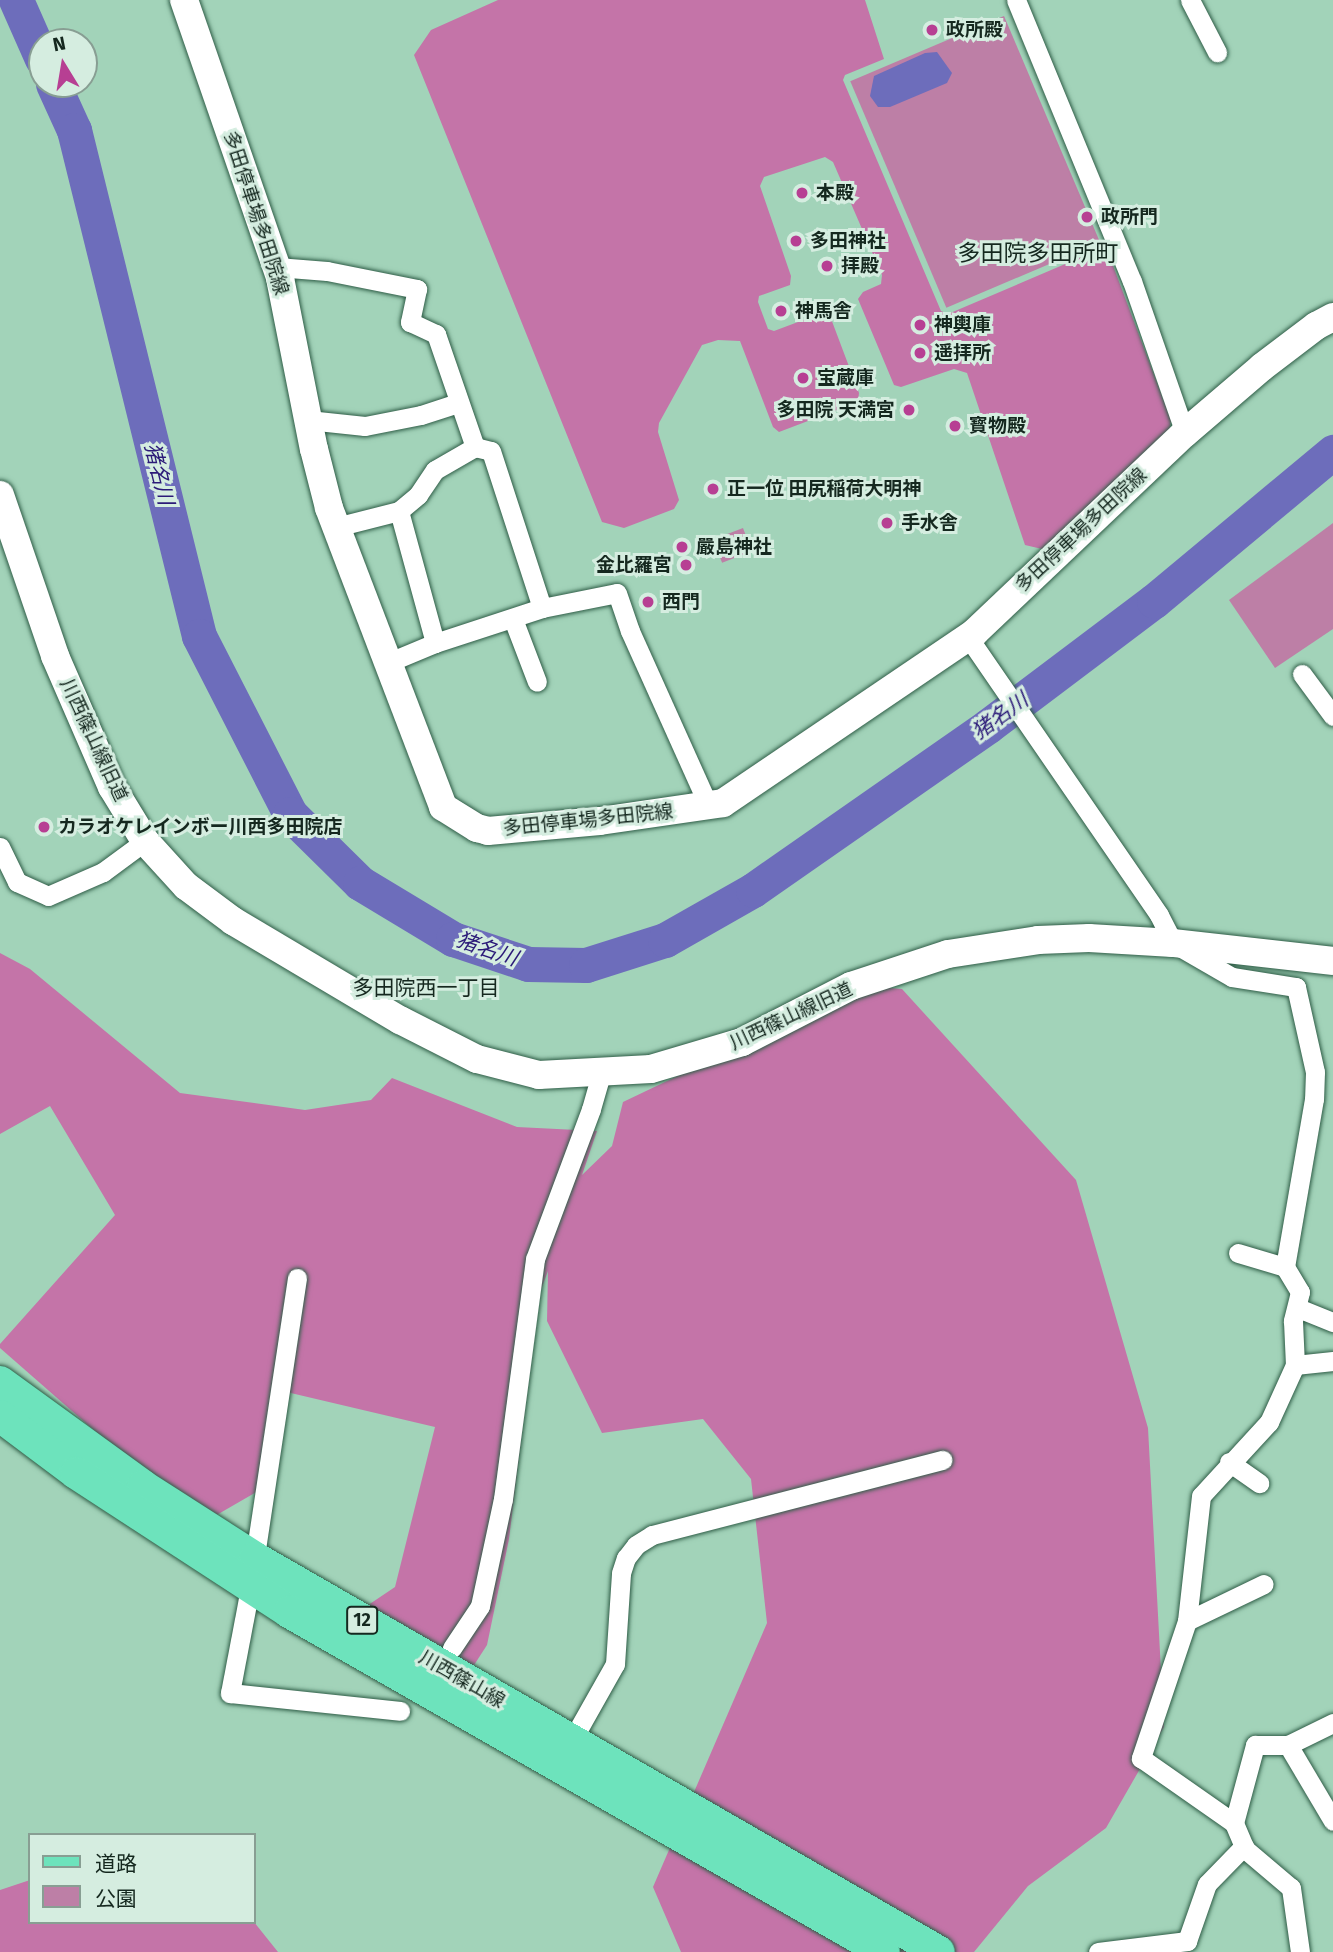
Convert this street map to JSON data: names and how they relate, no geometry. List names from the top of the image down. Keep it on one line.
{"streets":{"main road":["多田停車場多田院線","川西篠山線旧道","12","川西篠山線"]},"districts":["多田院多田所町","多田院西一丁目"],"water":["猪名川"],"places":["政所殿","本殿","政所門","多田神社","拝殿","神馬舎","神輿庫","遥拝所","宝蔵庫","多田院 天満宮","寳物殿","正一位 田尻稲荷大明神","手水舎","嚴島神社","金比羅宮","西門","カラオケレインボー川西多田院店"],"legend":["道路","公園"],"north":"top"}
